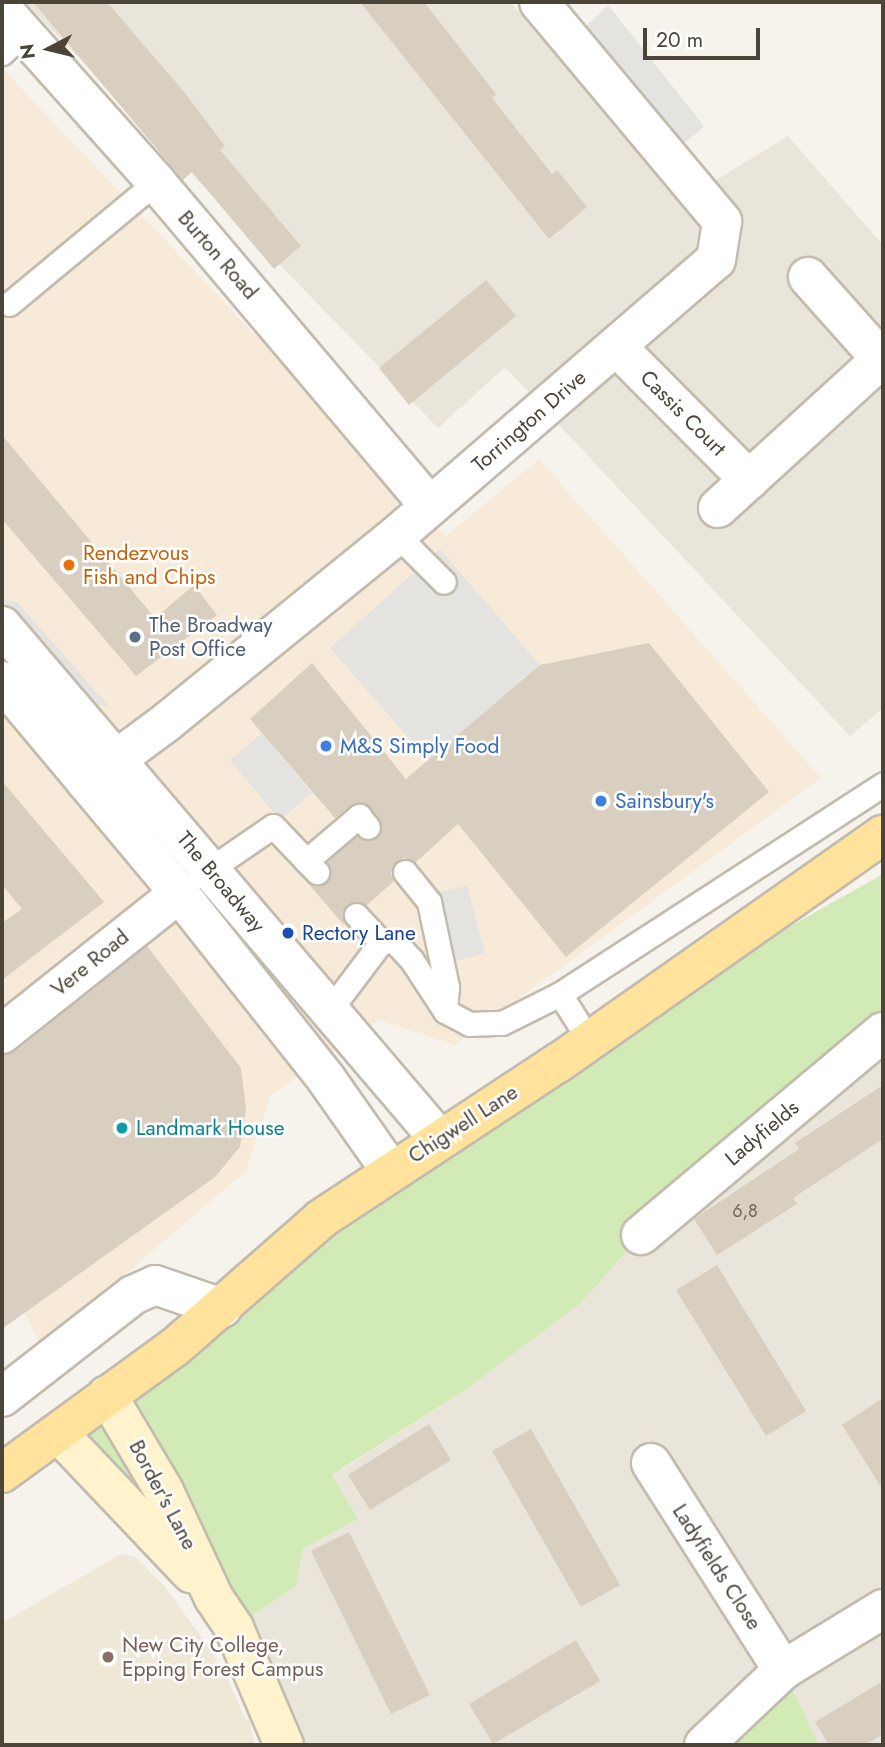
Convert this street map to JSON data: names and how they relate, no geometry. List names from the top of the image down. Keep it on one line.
{"streets":{"main road":["Chigwell Lane"],"street":["Burton Road","Cassis Court","Torrington Drive","The Broadway","Vere Road","Ladyfields","Border's Lane","Ladyfields Close"]},"crossings":[["Burton Road","Torrington Drive"],["Cassis Court","Torrington Drive"],["Torrington Drive","The Broadway"],["The Broadway","Vere Road"],["The Broadway","Chigwell Lane"],["Chigwell Lane","Border's Lane"]],"places":["Rendezvous Fish and Chips","The Broadway Post Office","M&S Simply Food","Sainsbury's","Rectory Lane","Landmark House","New City College, Epping Forest Campus"],"house_numbers":["6,8"],"scale_bar":"20 m","north":"left"}
